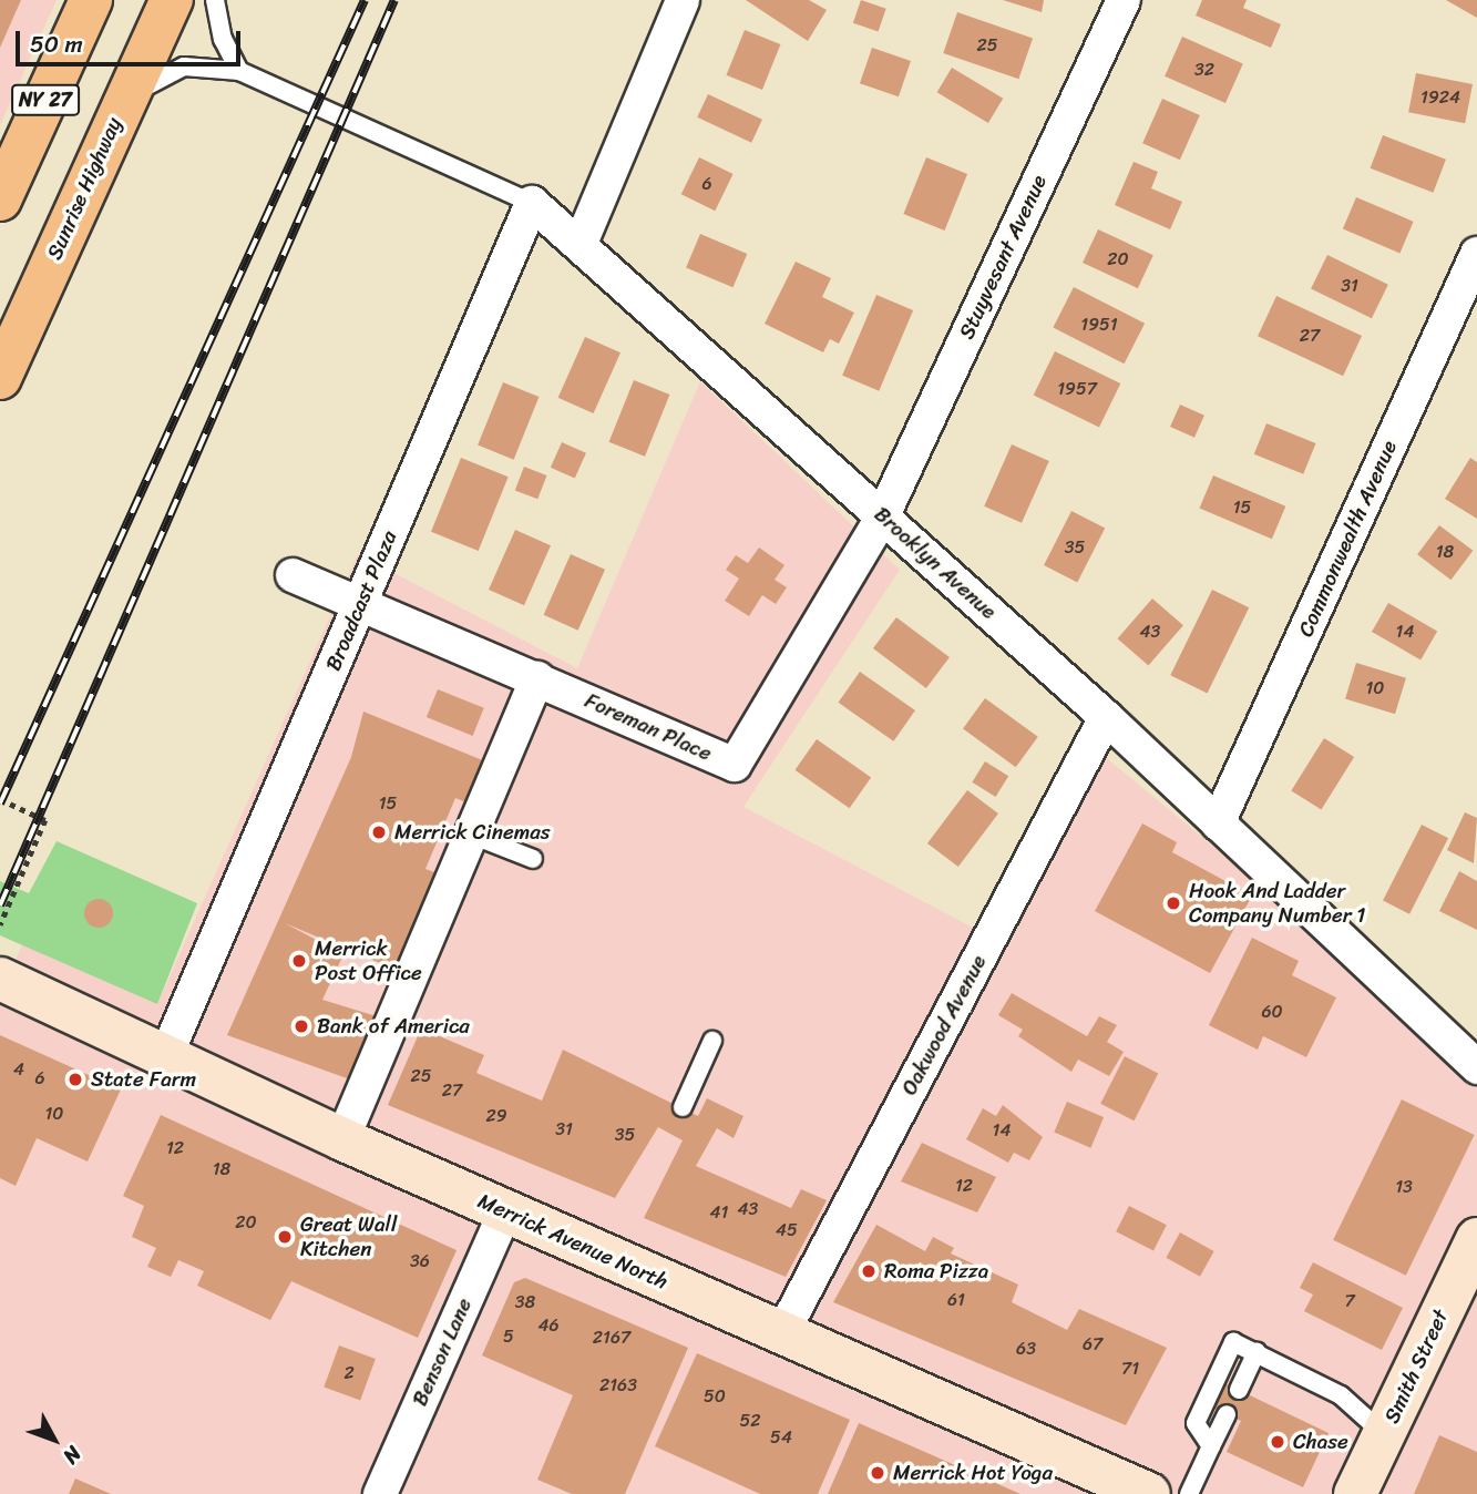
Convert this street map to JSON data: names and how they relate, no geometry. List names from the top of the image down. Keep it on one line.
{"streets":{"highway":["NY 27","Sunrise Highway"],"main road":["Merrick Avenue North","Smith Street"],"street":["Stuyvesant Avenue","Commonwealth Avenue","Brooklyn Avenue","Broadcast Plaza","Foreman Place","Oakwood Avenue","Benson Lane"]},"crossings":[["Stuyvesant Avenue","Brooklyn Avenue"],["Stuyvesant Avenue","Foreman Place"],["Commonwealth Avenue","Brooklyn Avenue"],["Brooklyn Avenue","Foreman Place"],["Brooklyn Avenue","Oakwood Avenue"],["Broadcast Plaza","Foreman Place"],["Broadcast Plaza","Merrick Avenue North"],["Oakwood Avenue","Merrick Avenue North"],["Merrick Avenue North","Benson Lane"]],"places":["Merrick Cinemas","Hook And Ladder Company Number 1","Merrick Post Office","Bank of America","State Farm","Great Wall Kitchen","Roma Pizza","Chase","Merrick Hot Yoga"],"house_numbers":["25","32","1924","6","20","31","1951","27","1957","15","35","18","43","14","10","15","60","4","25","6","27","10","29","31","14","35","12","18","12","13","43","41","20","45","36","61","7","38","46","5","2167","67","63","71","2","2163","50","52","54"],"scale_bar":"50 m","north":"bottom right"}
